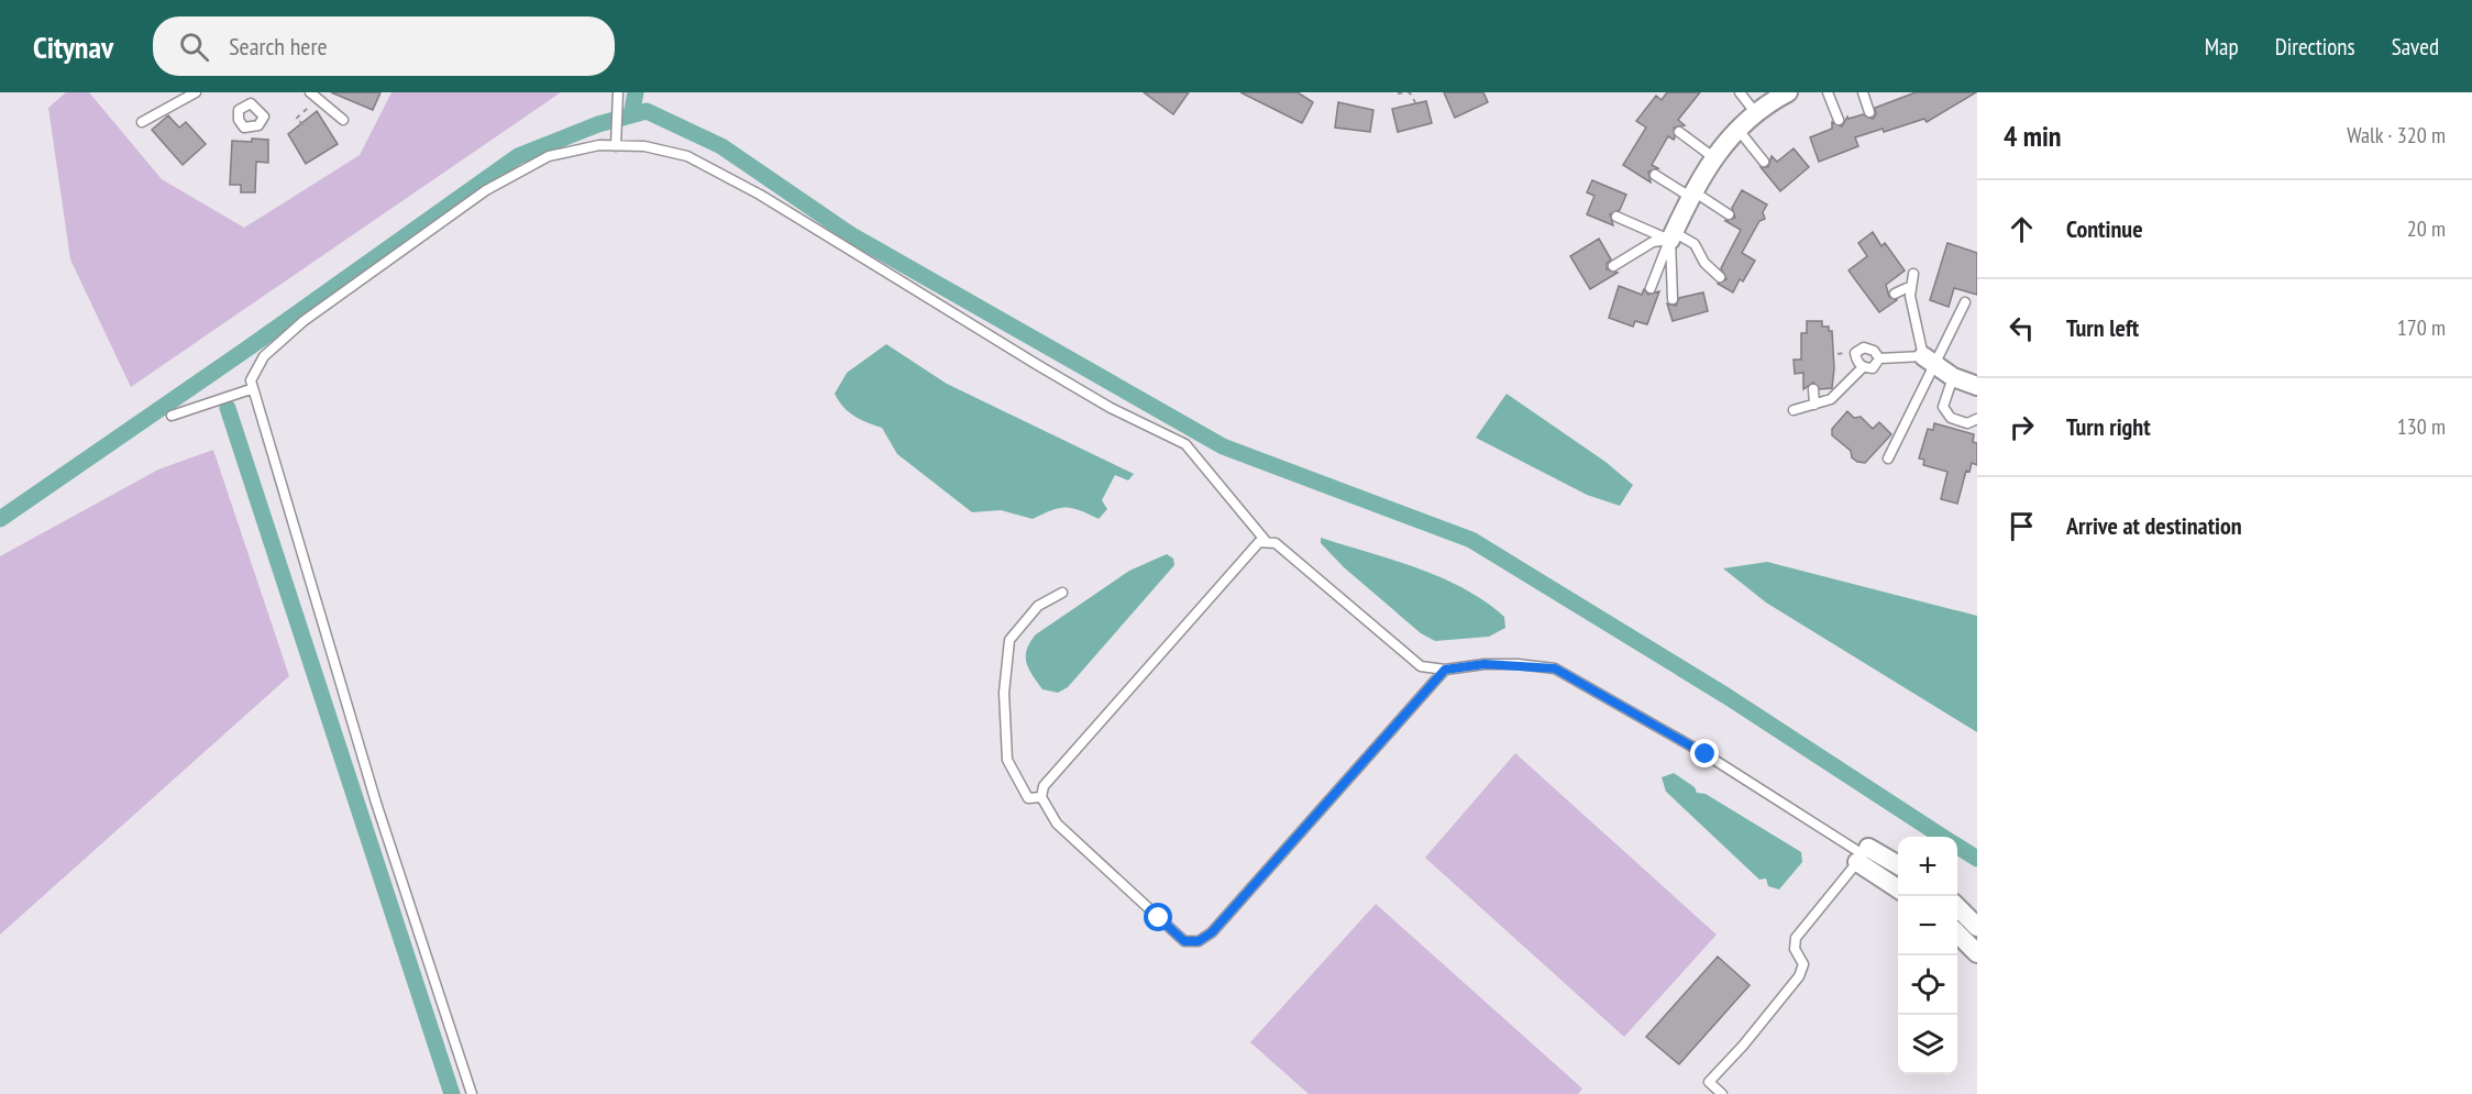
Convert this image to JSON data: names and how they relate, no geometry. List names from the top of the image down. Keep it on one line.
{"page":{"header":"Citynav","search":"Search here","nav":["Map","Directions","Saved"],"heading":["4 min","Walk · 320 m"],"list":[["Continue","20 m"],["Turn left","170 m"],["Turn right","130 m"],"Arrive at destination"],"map_buttons":["+","−"]}}
